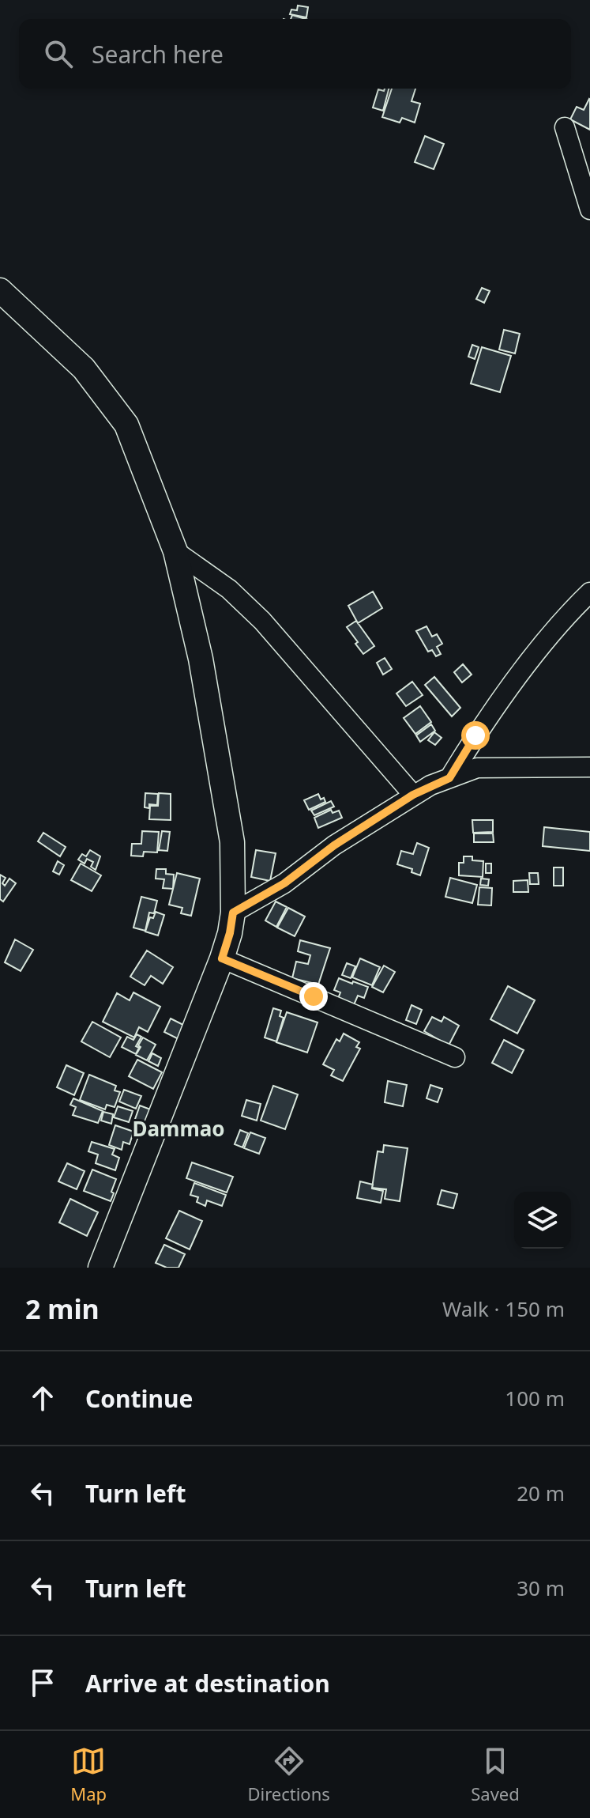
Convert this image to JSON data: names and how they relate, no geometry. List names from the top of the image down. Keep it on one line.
{"districts":["Dammao"],"page":{"search":"Search here","heading":["2 min","Walk · 150 m"],"list":[["Continue","100 m"],["Turn left","20 m"],["Turn left","30 m"],"Arrive at destination"],"nav":["Map","Directions","Saved"]}}
